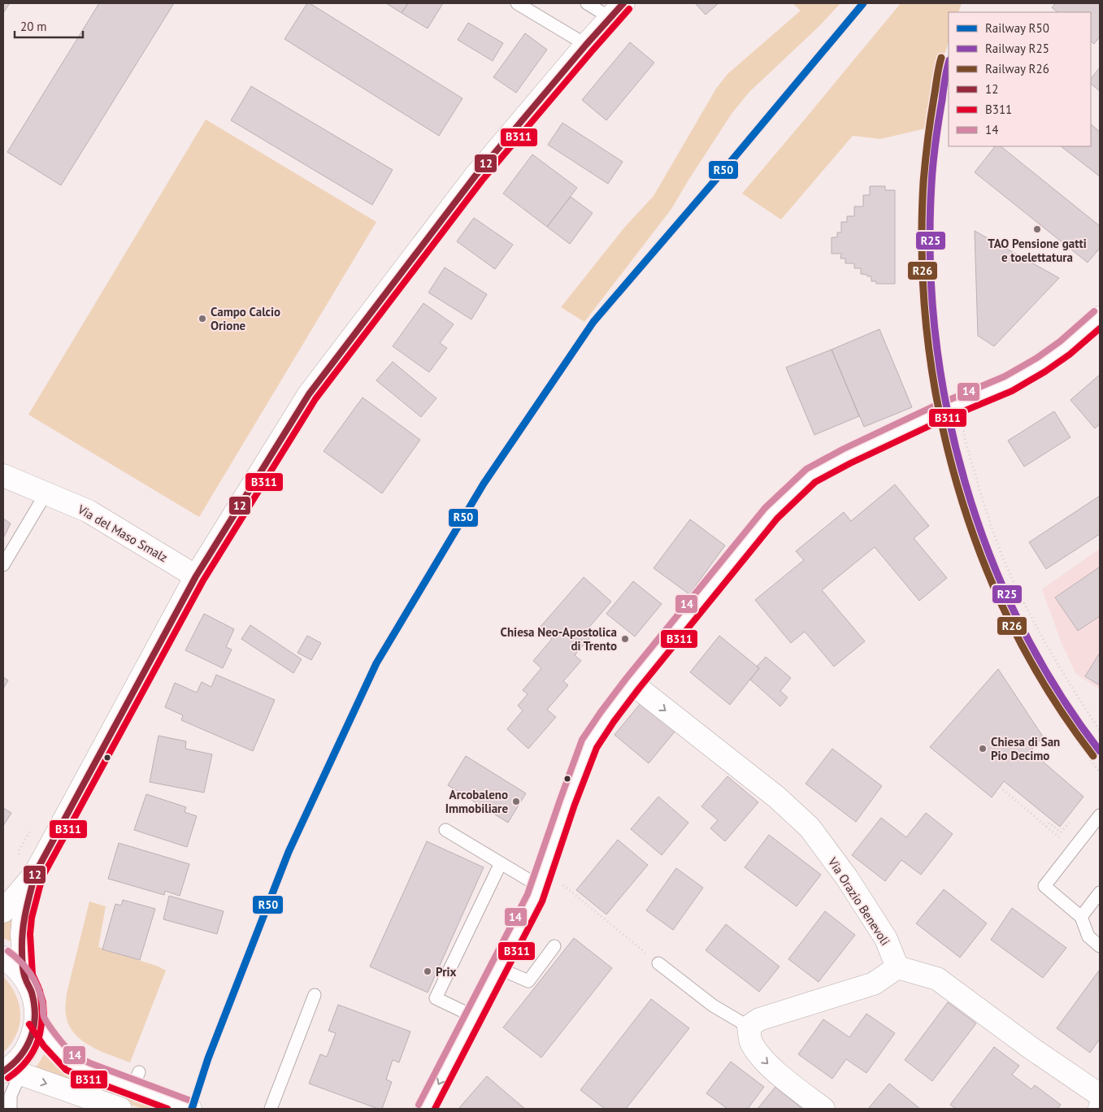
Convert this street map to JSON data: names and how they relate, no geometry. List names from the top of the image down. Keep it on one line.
{"streets":{"street":["Via del Maso Smalz","Via Orazio Benevoli"]},"one_way":["Via Orazio Benevoli"],"places":["TAO Pensione gatti e toelettatura","Campo Calcio Orione","Chiesa Neo-Apostolica di Trento","Chiesa di San Pio Decimo","Arcobaleno Immobiliare","Prix"],"lines":["rail line R50","transit line 12","transit line B311","rail line R26","rail line R25","transit line 14"],"legend":["Railway R50","Railway R25","Railway R26","12","B311","14"],"scale_bar":"20 m"}
